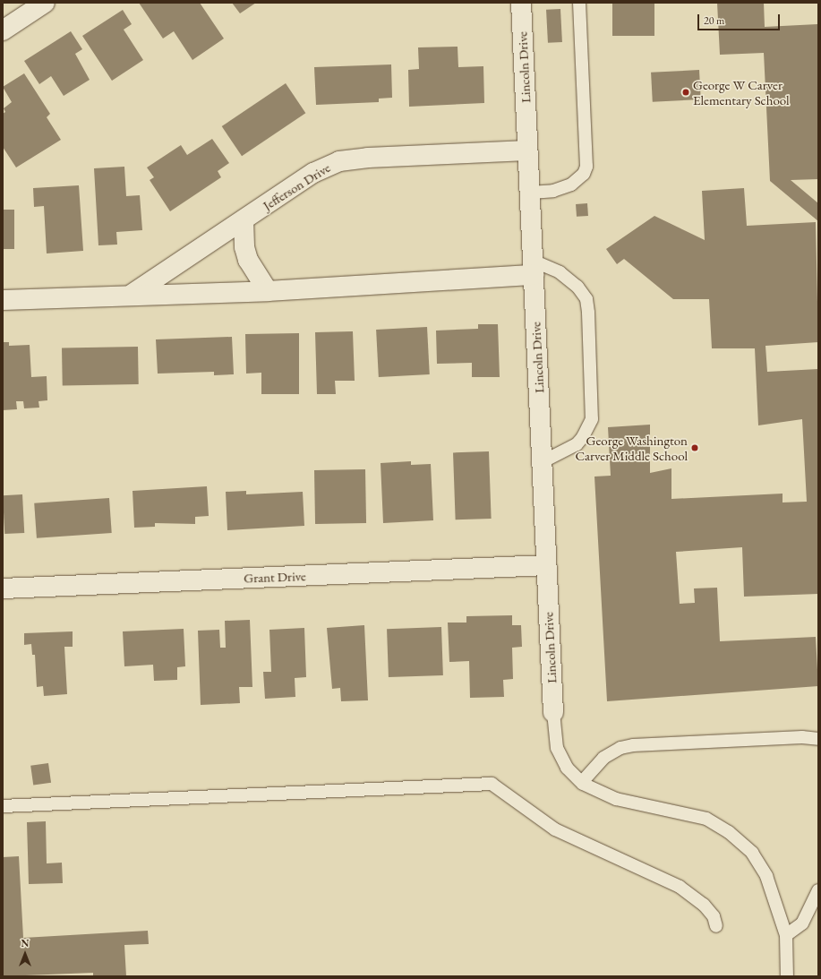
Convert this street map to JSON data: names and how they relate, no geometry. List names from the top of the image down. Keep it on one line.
{"streets":{"street":["Lincoln Drive","Jefferson Drive","Grant Drive"]},"crossings":[["Lincoln Drive","Jefferson Drive"],["Lincoln Drive","Grant Drive"]],"places":["George W Carver Elementary School","George Washington Carver Middle School"],"scale_bar":"20 m","north":"top"}
